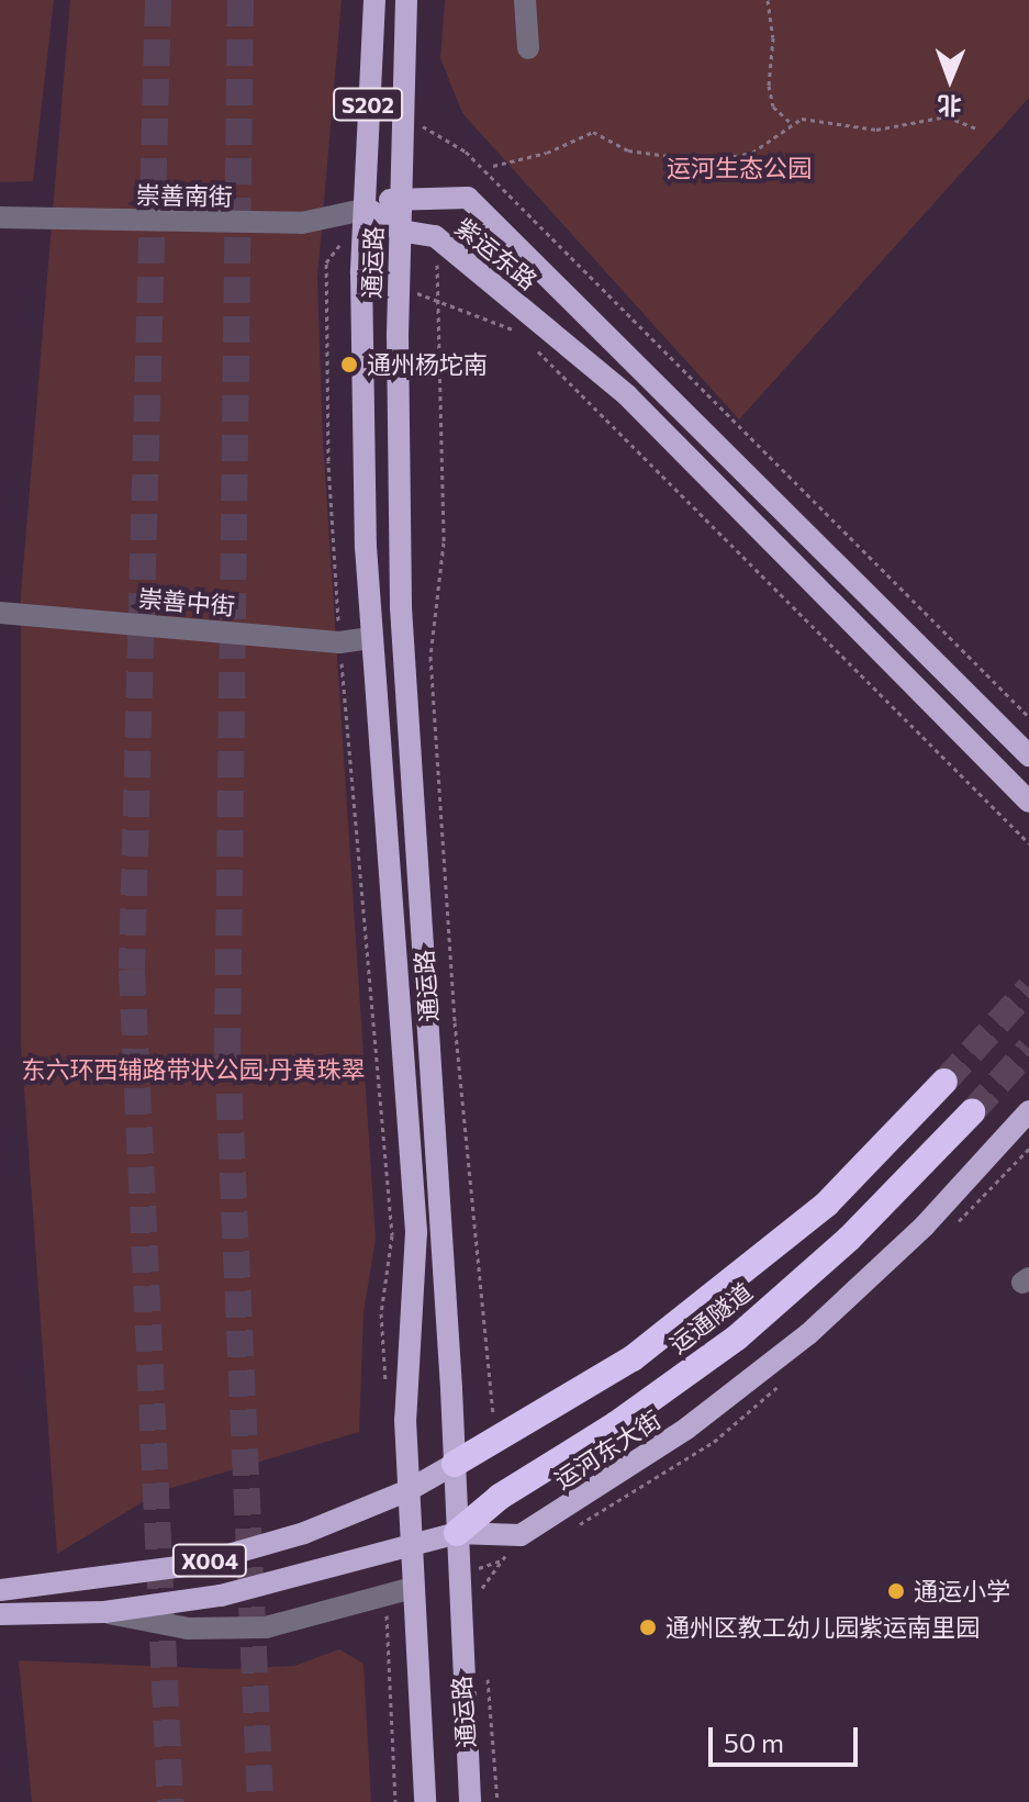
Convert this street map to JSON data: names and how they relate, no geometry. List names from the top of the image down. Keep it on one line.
{"streets":{"highway":["运通隧道"],"main road":["S202","紫运东路","通运路","运河东大街","X004"],"street":["崇善南街","崇善中街"]},"crossings":[["S202","崇善南街"],["S202","紫运东路"],["S202","通运路"],["崇善南街","紫运东路"],["崇善南街","通运路"],["紫运东路","通运路"],["通运路","崇善中街"],["通运路","运通隧道"],["通运路","运河东大街"],["通运路","X004"],["运通隧道","运河东大街"],["运通隧道","X004"]],"parks":["运河生态公园","东六环西辅路带状公园·丹黄珠翠"],"places":["通州杨坨南","通运小学","通州区教工幼儿园紫运南里园"],"scale_bar":"50 m","north":"bottom"}
